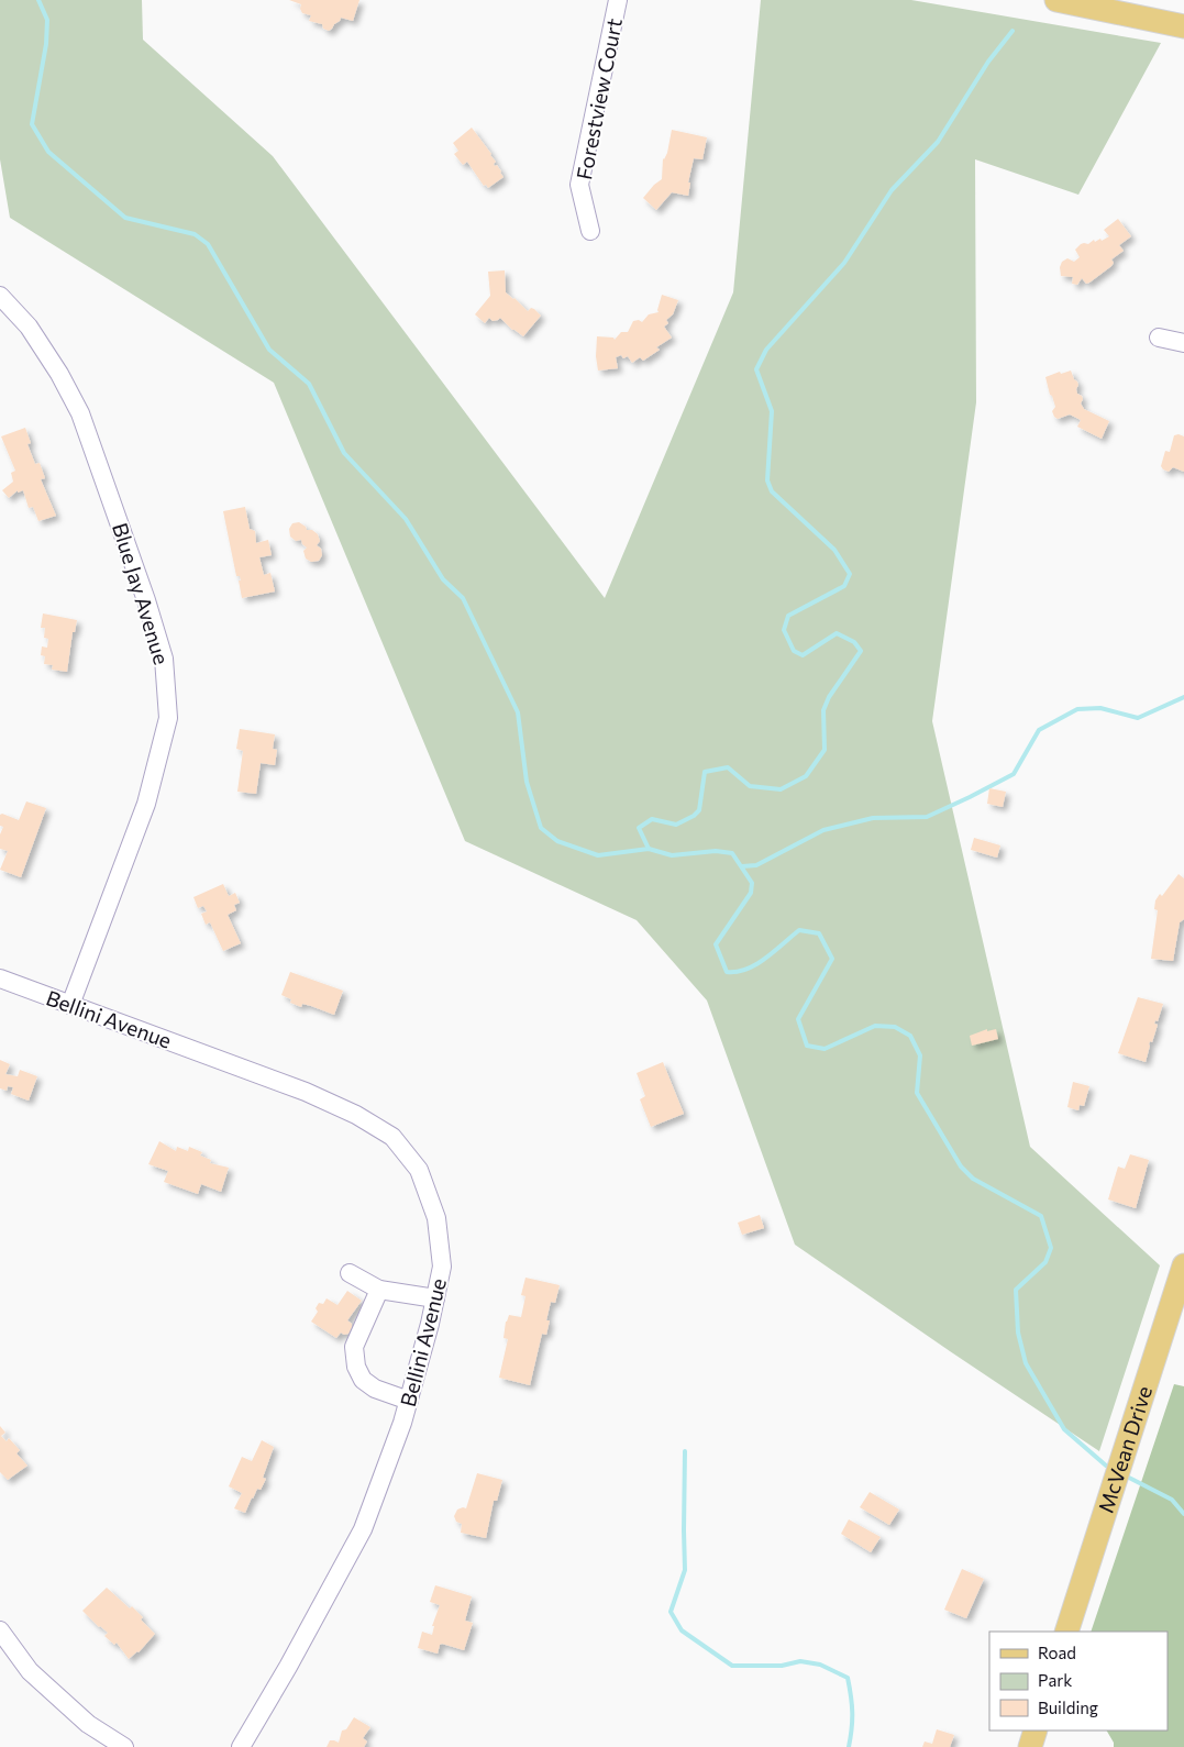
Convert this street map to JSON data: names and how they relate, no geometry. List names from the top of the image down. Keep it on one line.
{"streets":{"main road":["McVean Drive"],"street":["Forestview Court","Blue Jay Avenue","Bellini Avenue"]},"crossings":[["Blue Jay Avenue","Bellini Avenue"]],"legend":["Road","Park","Building"]}
